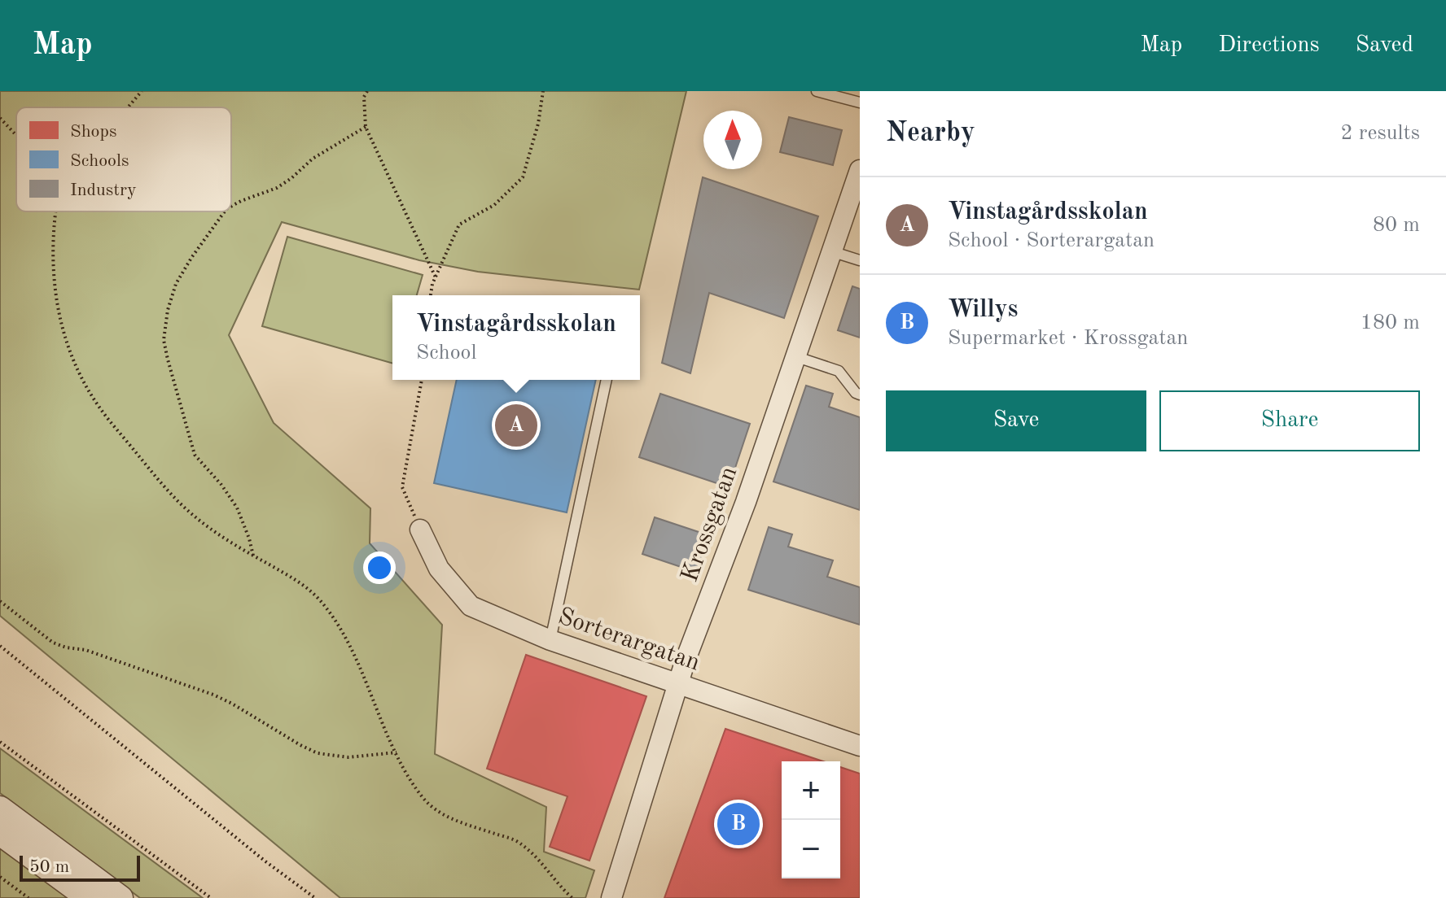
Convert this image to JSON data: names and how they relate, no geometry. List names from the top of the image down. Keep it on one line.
{"streets":{"street":["Krossgatan","Sorterargatan"]},"crossings":[["Krossgatan","Sorterargatan"]],"legend":["Shops","Schools","Industry"],"scale_bar":"50 m","north":"top","page":{"header":"Map","nav":["Map","Directions","Saved"],"heading":["Nearby","2 results"],"list":[{"mark":"A","name":"Vinstagårdsskolan","note":"School · Sorterargatan","value":"80 m"},{"mark":"B","name":"Willys","note":"Supermarket · Krossgatan","value":"180 m"}],"popup":["Vinstagårdsskolan","School"],"buttons":["Save","Share"],"pins":["A","B"],"map_buttons":["+","−"],"scale":"50 m"}}
